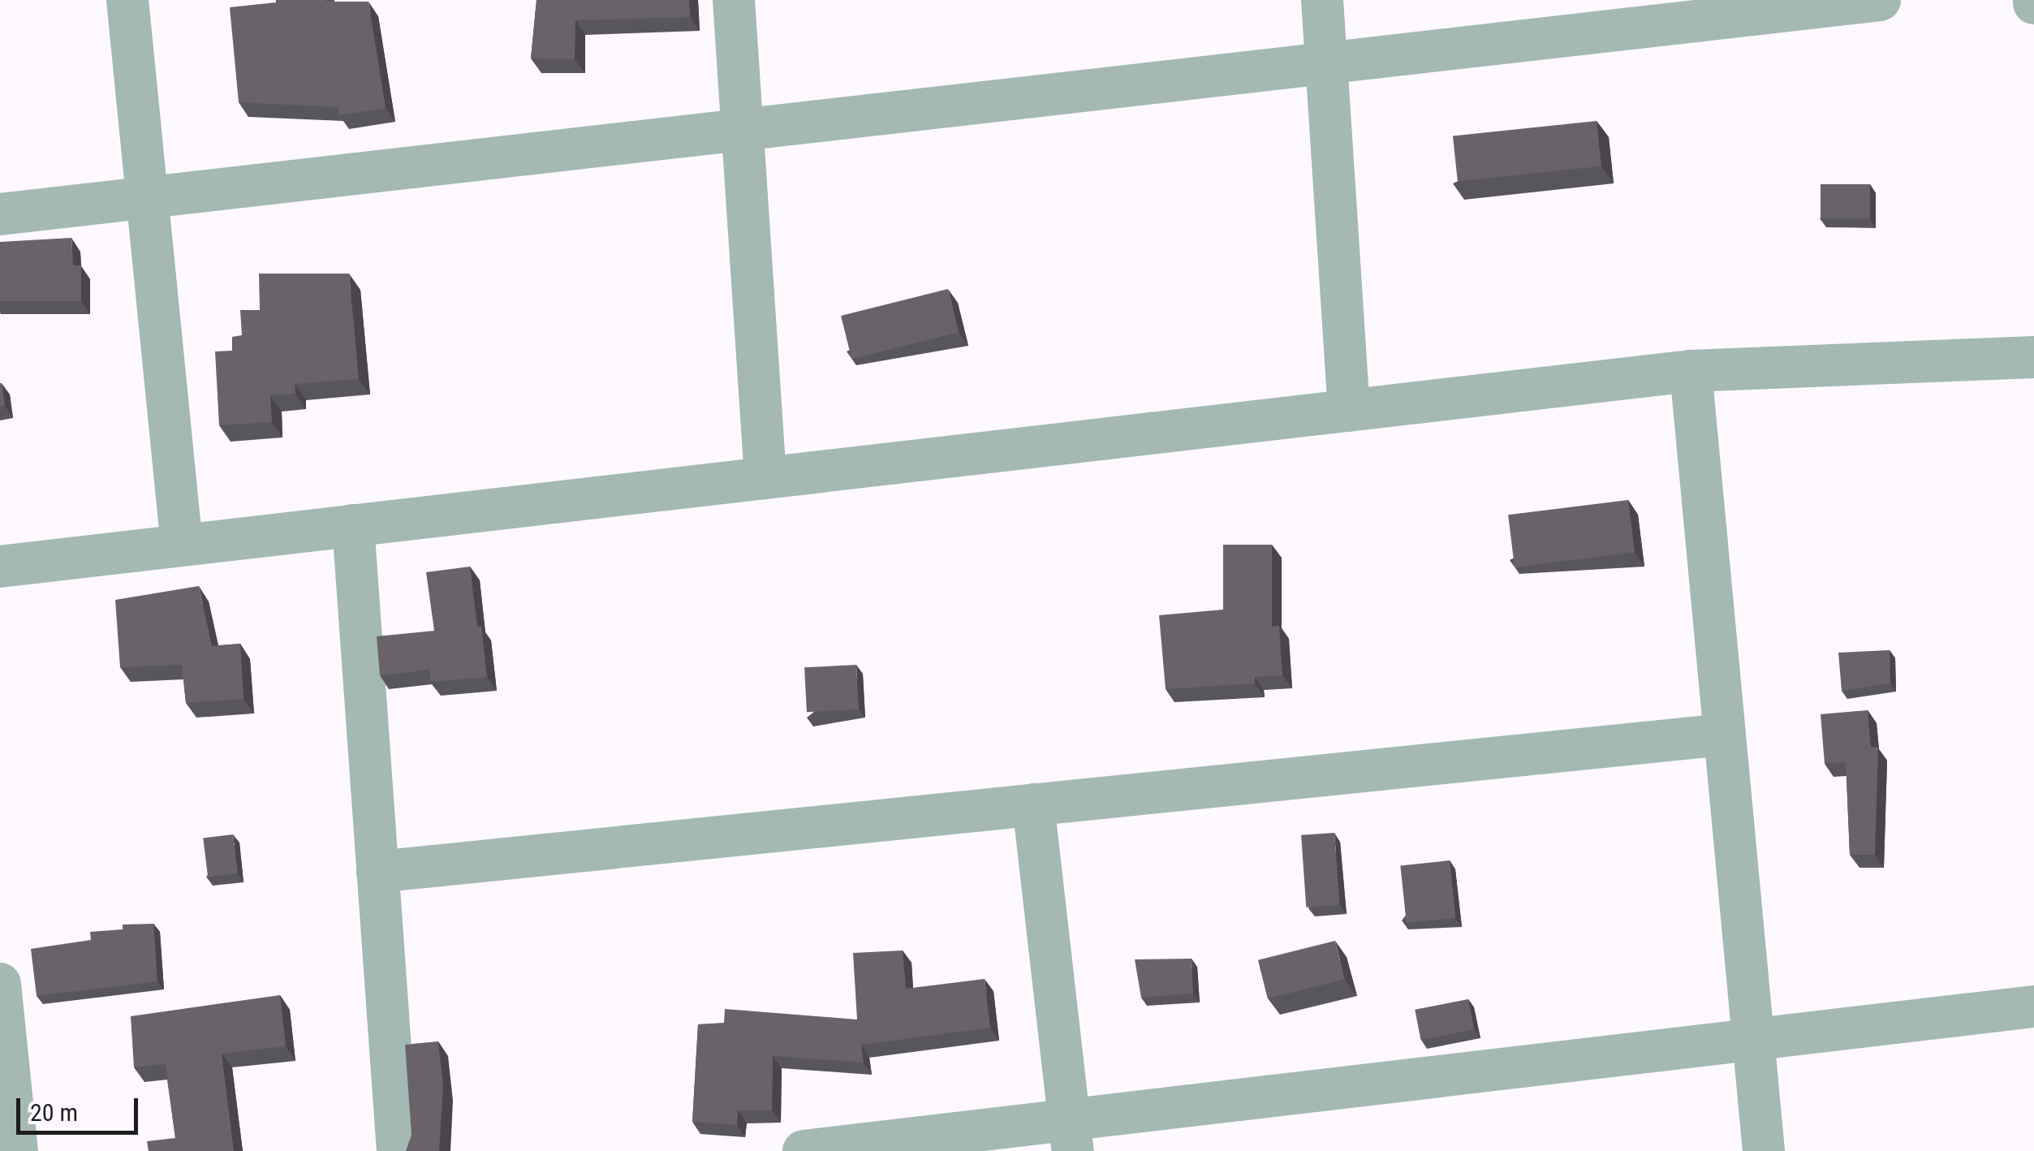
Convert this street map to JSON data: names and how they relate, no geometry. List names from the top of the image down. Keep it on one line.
{"scale_bar":"20 m"}
